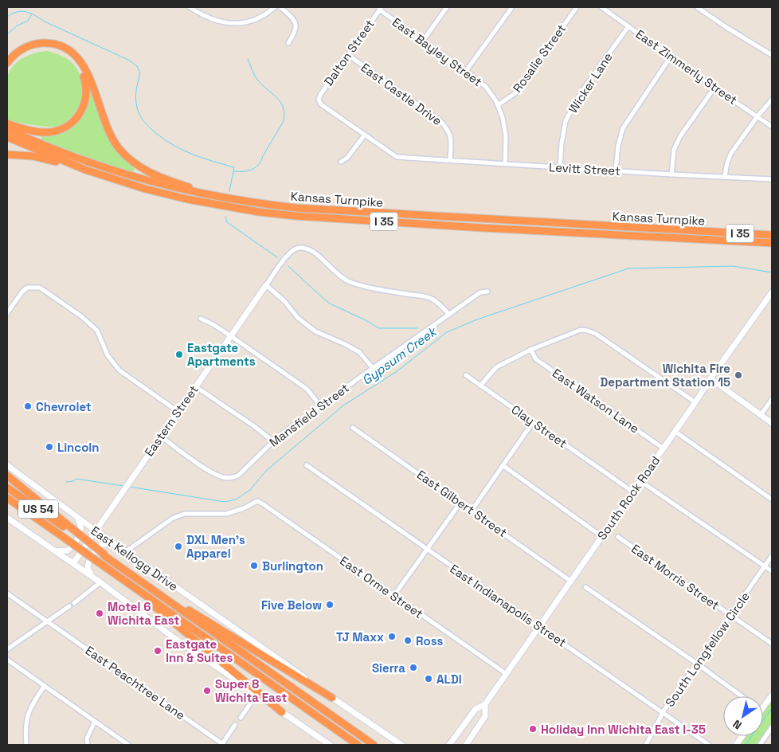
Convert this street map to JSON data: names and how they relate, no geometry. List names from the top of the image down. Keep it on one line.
{"streets":{"highway":["Kansas Turnpike","I 35","US 54"],"main road":["Eastern Street","South Rock Road","East Kellogg Drive"],"street":["East Bayley Street","Dalton Street","Rosalie Street","East Zimmerly Street","Wicker Lane","East Castle Drive","Levitt Street","East Watson Lane","Mansfield Street","Clay Street","East Gilbert Street","East Morris Street","East Orme Street","East Indianapolis Street","South Longfellow Circle","East Peachtree Lane"]},"crossings":[["East Bayley Street","Dalton Street"],["East Bayley Street","Rosalie Street"],["East Bayley Street","Levitt Street"],["Dalton Street","East Castle Drive"],["Dalton Street","Levitt Street"],["East Zimmerly Street","Wicker Lane"],["Wicker Lane","Levitt Street"],["East Castle Drive","Levitt Street"],["East Watson Lane","South Rock Road"],["Mansfield Street","Eastern Street"],["Eastern Street","East Kellogg Drive"],["Clay Street","South Rock Road"],["South Rock Road","East Gilbert Street"],["South Rock Road","East Orme Street"],["South Rock Road","East Indianapolis Street"],["East Kellogg Drive","East Orme Street"],["East Morris Street","South Longfellow Circle"],["East Indianapolis Street","South Longfellow Circle"]],"water":["Gypsum Creek"],"places":["Eastgate Apartments","Wichita Fire Department Station 15","Chevrolet","Lincoln","DXL Men's Apparel","Burlington","Five Below","Motel 6 Wichita East","TJ Maxx","Ross","Eastgate Inn & Suites","Sierra","ALDI","Super 8 Wichita East","Holiday Inn Wichita East I-35"],"north":"bottom left"}
